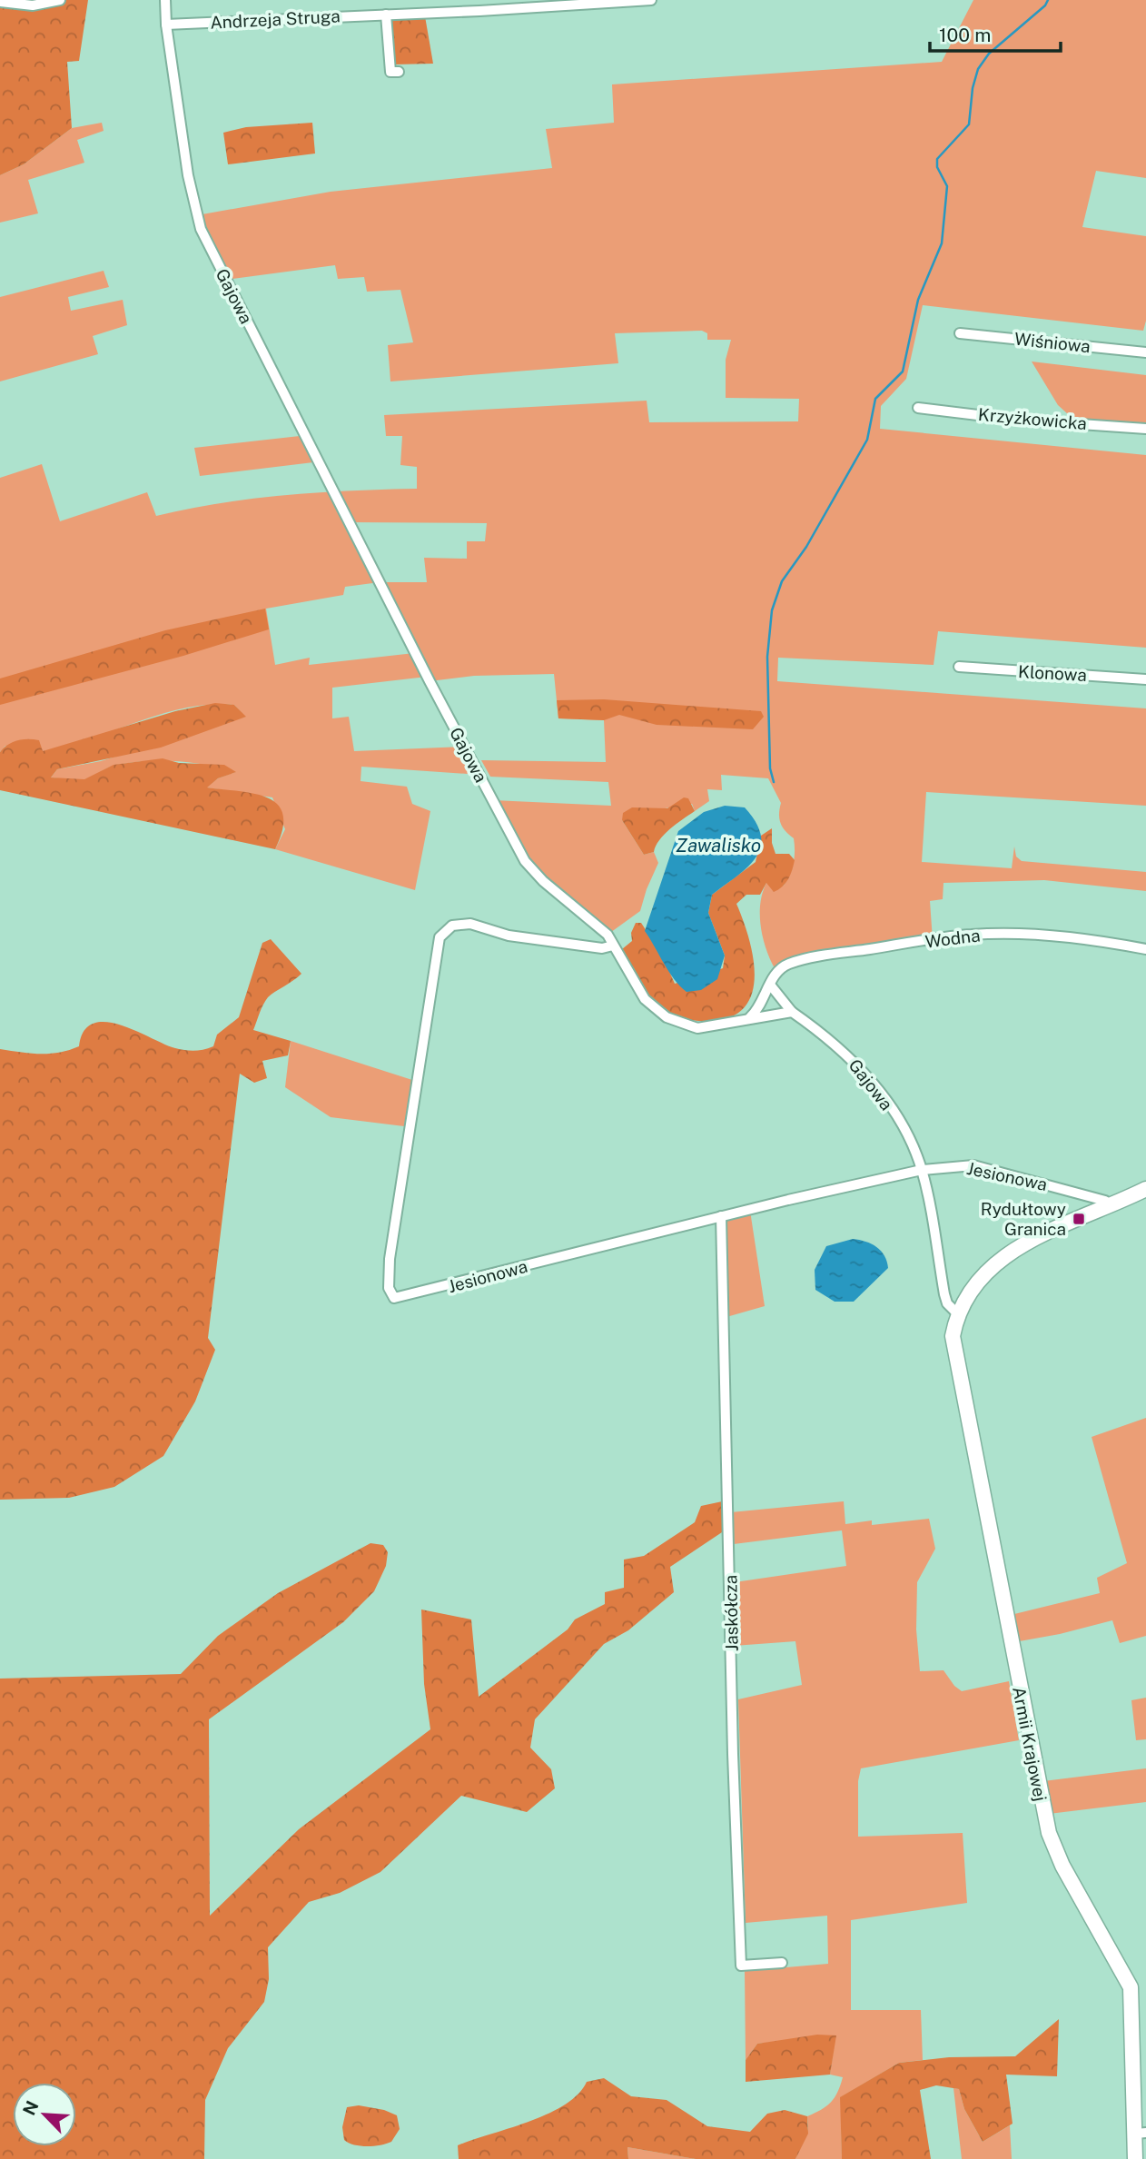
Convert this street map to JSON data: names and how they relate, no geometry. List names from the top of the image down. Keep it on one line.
{"streets":{"street":["Andrzeja Struga","Gajowa","Wiśniowa","Krzyżkowicka","Klonowa","Wodna","Jesionowa","Jaskółcza","Armii Krajowej"]},"crossings":[["Andrzeja Struga","Gajowa"],["Gajowa","Wodna"],["Gajowa","Jesionowa"],["Gajowa","Armii Krajowej"],["Jesionowa","Jaskółcza"]],"water":["Zawalisko"],"places":{"transit":["Rydułtowy Granica"]},"scale_bar":"100 m","north":"top left"}
